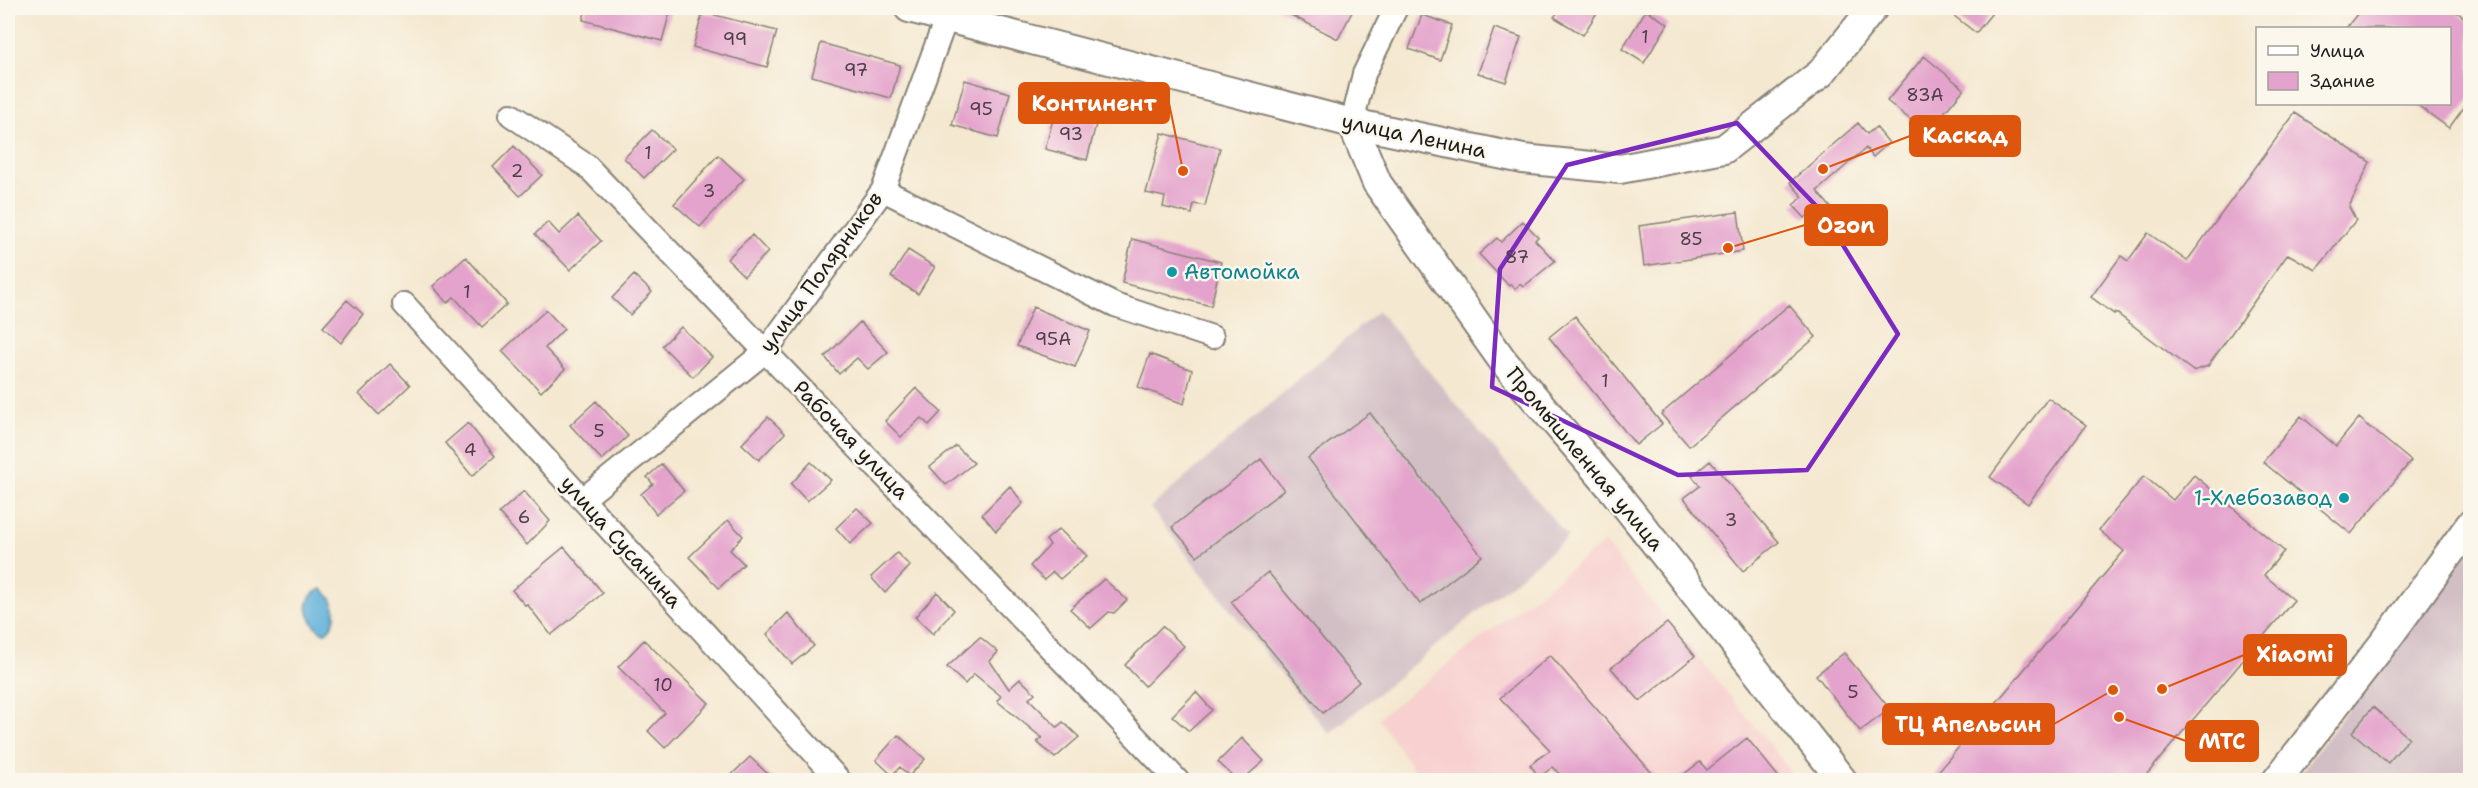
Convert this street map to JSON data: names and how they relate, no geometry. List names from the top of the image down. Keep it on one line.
{"streets":{"street":["улица Ленина","улица Полярников","Рабочая улица","Промышленная улица","улица Сусанина"]},"crossings":[["улица Ленина","улица Полярников"],["улица Ленина","Промышленная улица"],["улица Полярников","Рабочая улица"],["улица Полярников","улица Сусанина"]],"places":["Каскад","Континент","Ozon","Автомойка","1-Хлебозавод","Xiaomi","ТЦ Апельсин","МТС"],"house_numbers":["1","99","97","83А","95","93","1","2","3","85","87","1","95А","1","5","4","6","3","10","5"],"legend":["Улица","Здание"]}
